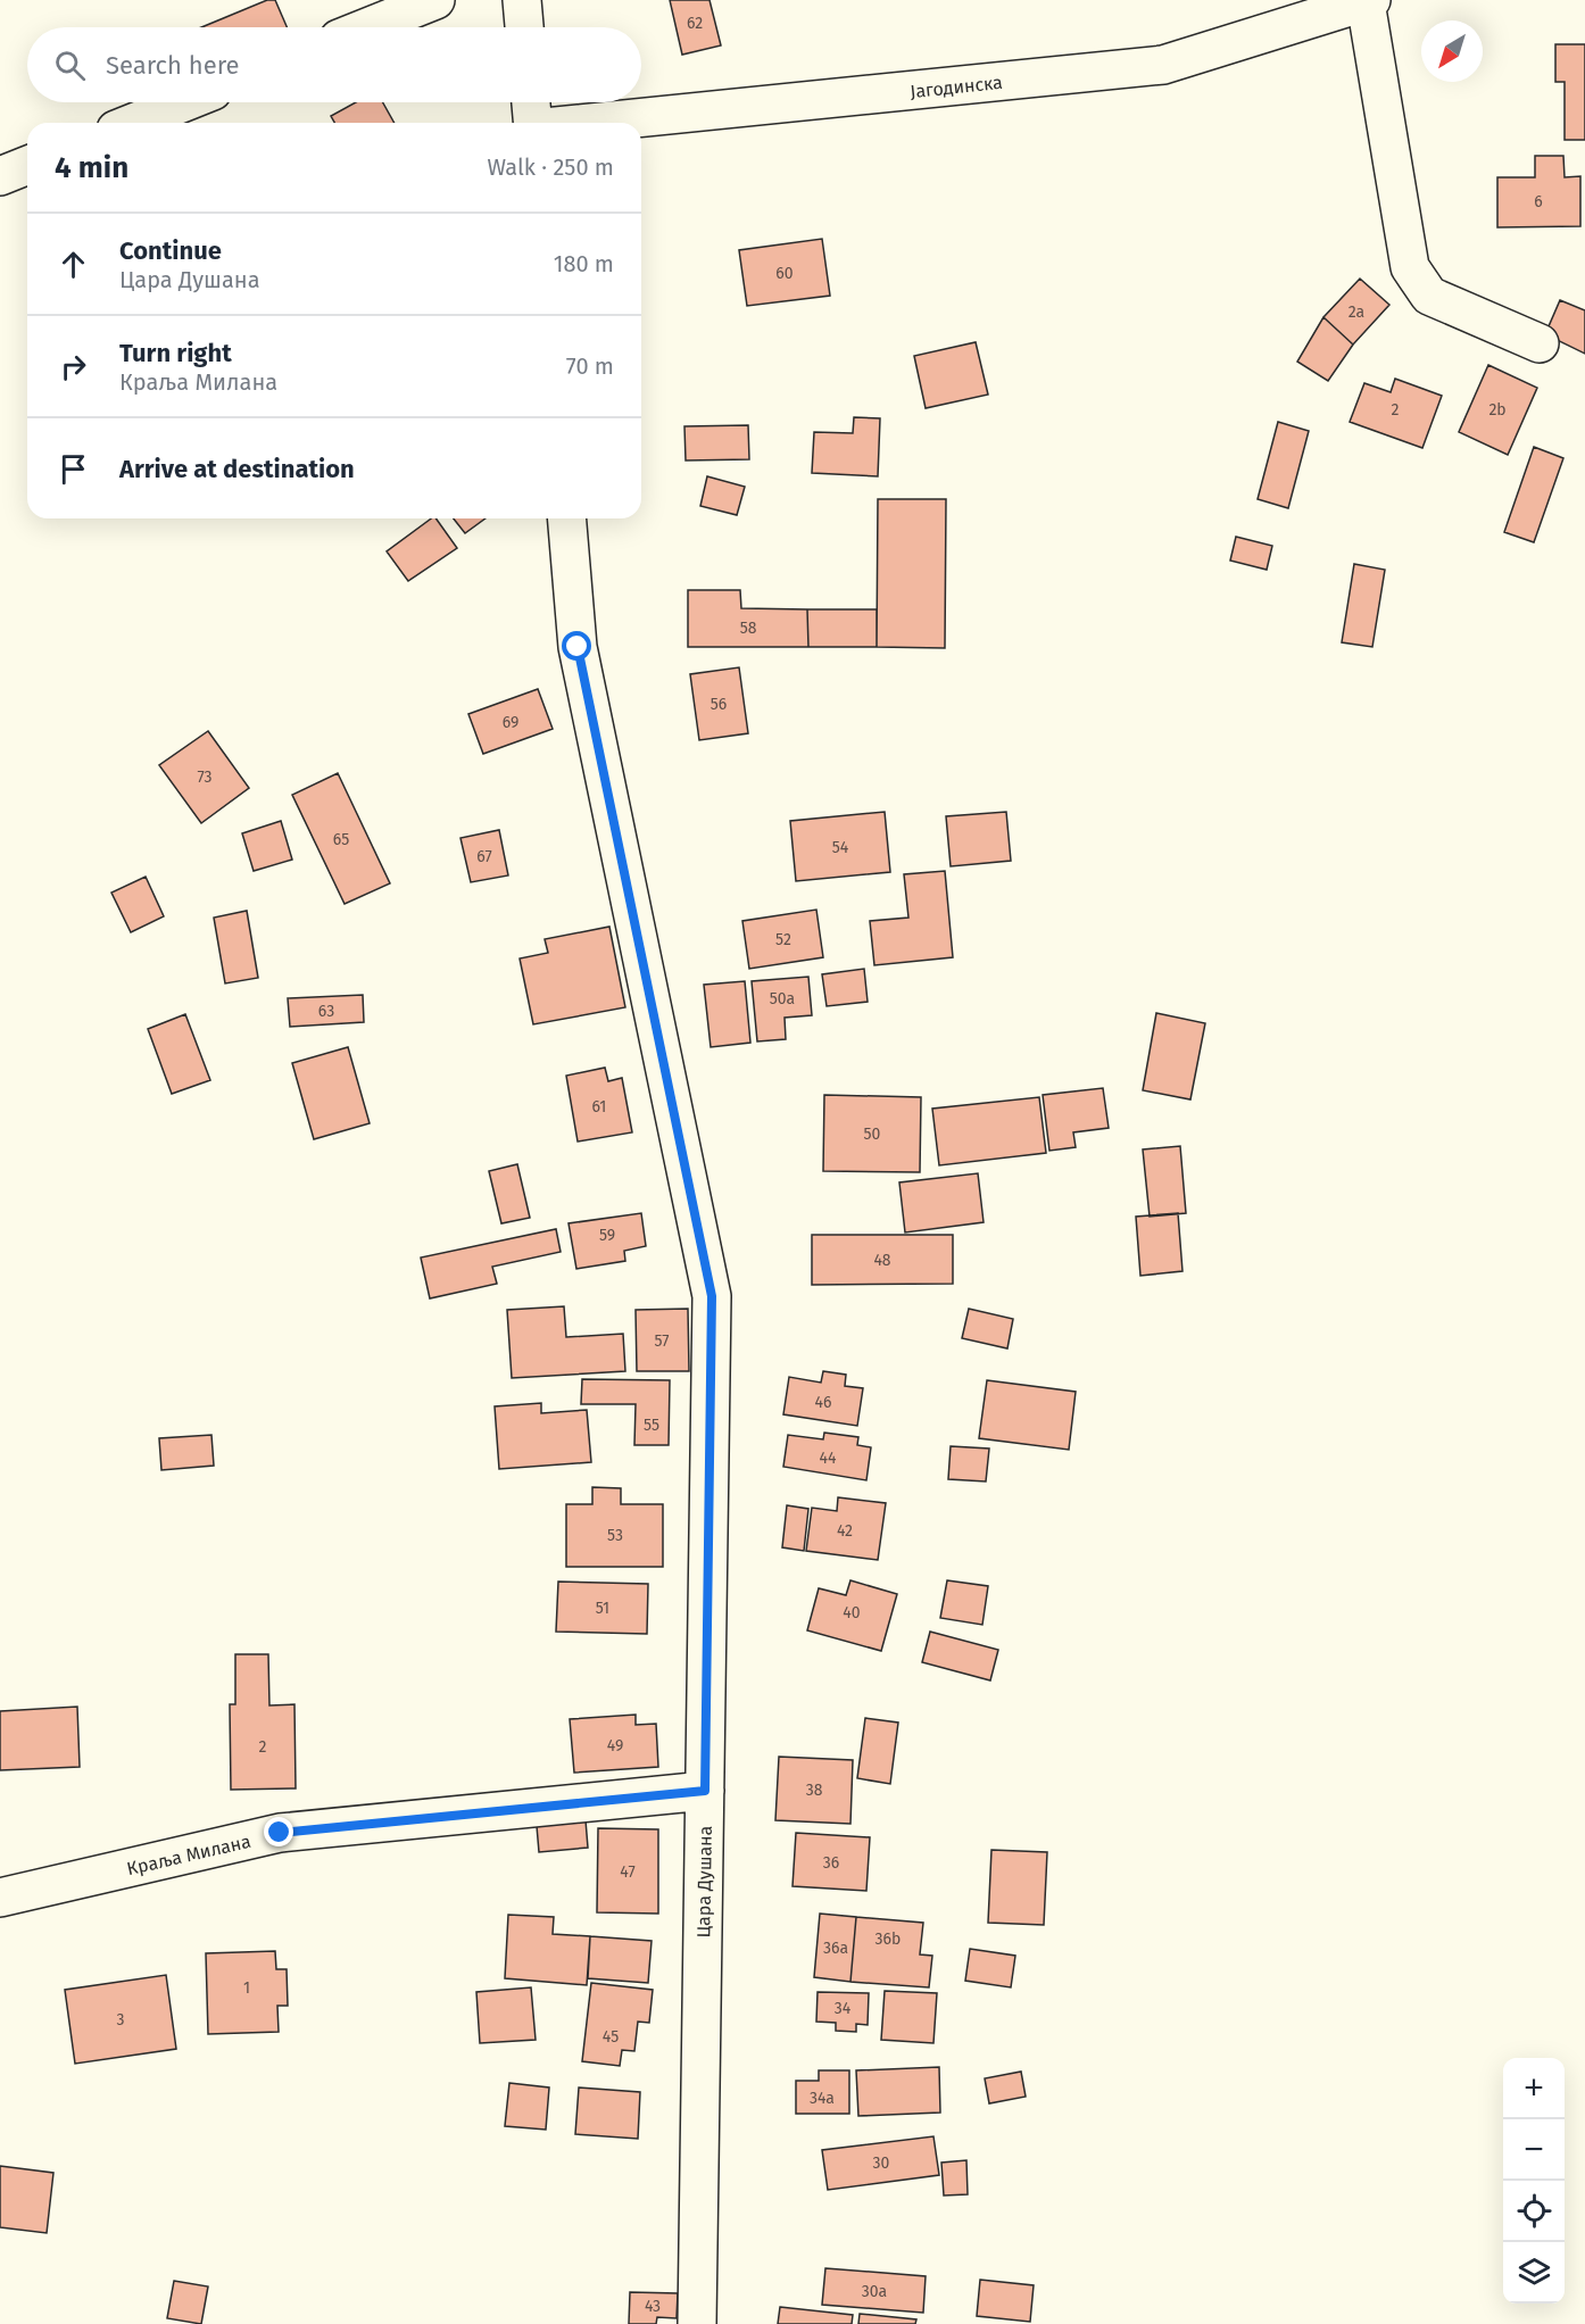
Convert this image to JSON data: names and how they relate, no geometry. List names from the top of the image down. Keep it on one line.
{"streets":{"street":["Јагодинска","Краља Милана","Цара Душана"]},"crossings":[["Краља Милана","Цара Душана"]],"house_numbers":["62","6","60","2a","2","2b","58","56","69","73","65","54","67","52","50a","63","61","50","59","48","57","46","55","44","42","53","51","40","49","2","38","36","47","36b","36a","1","34","3","45","34a","30","30a","43"],"north":"bottom left","page":{"search":"Search here","heading":["4 min","Walk · 250 m"],"list":[["Continue","Цара Душана","180 m"],["Turn right","Краља Милана","70 m"],"Arrive at destination"],"map_buttons":["+","−"]}}
